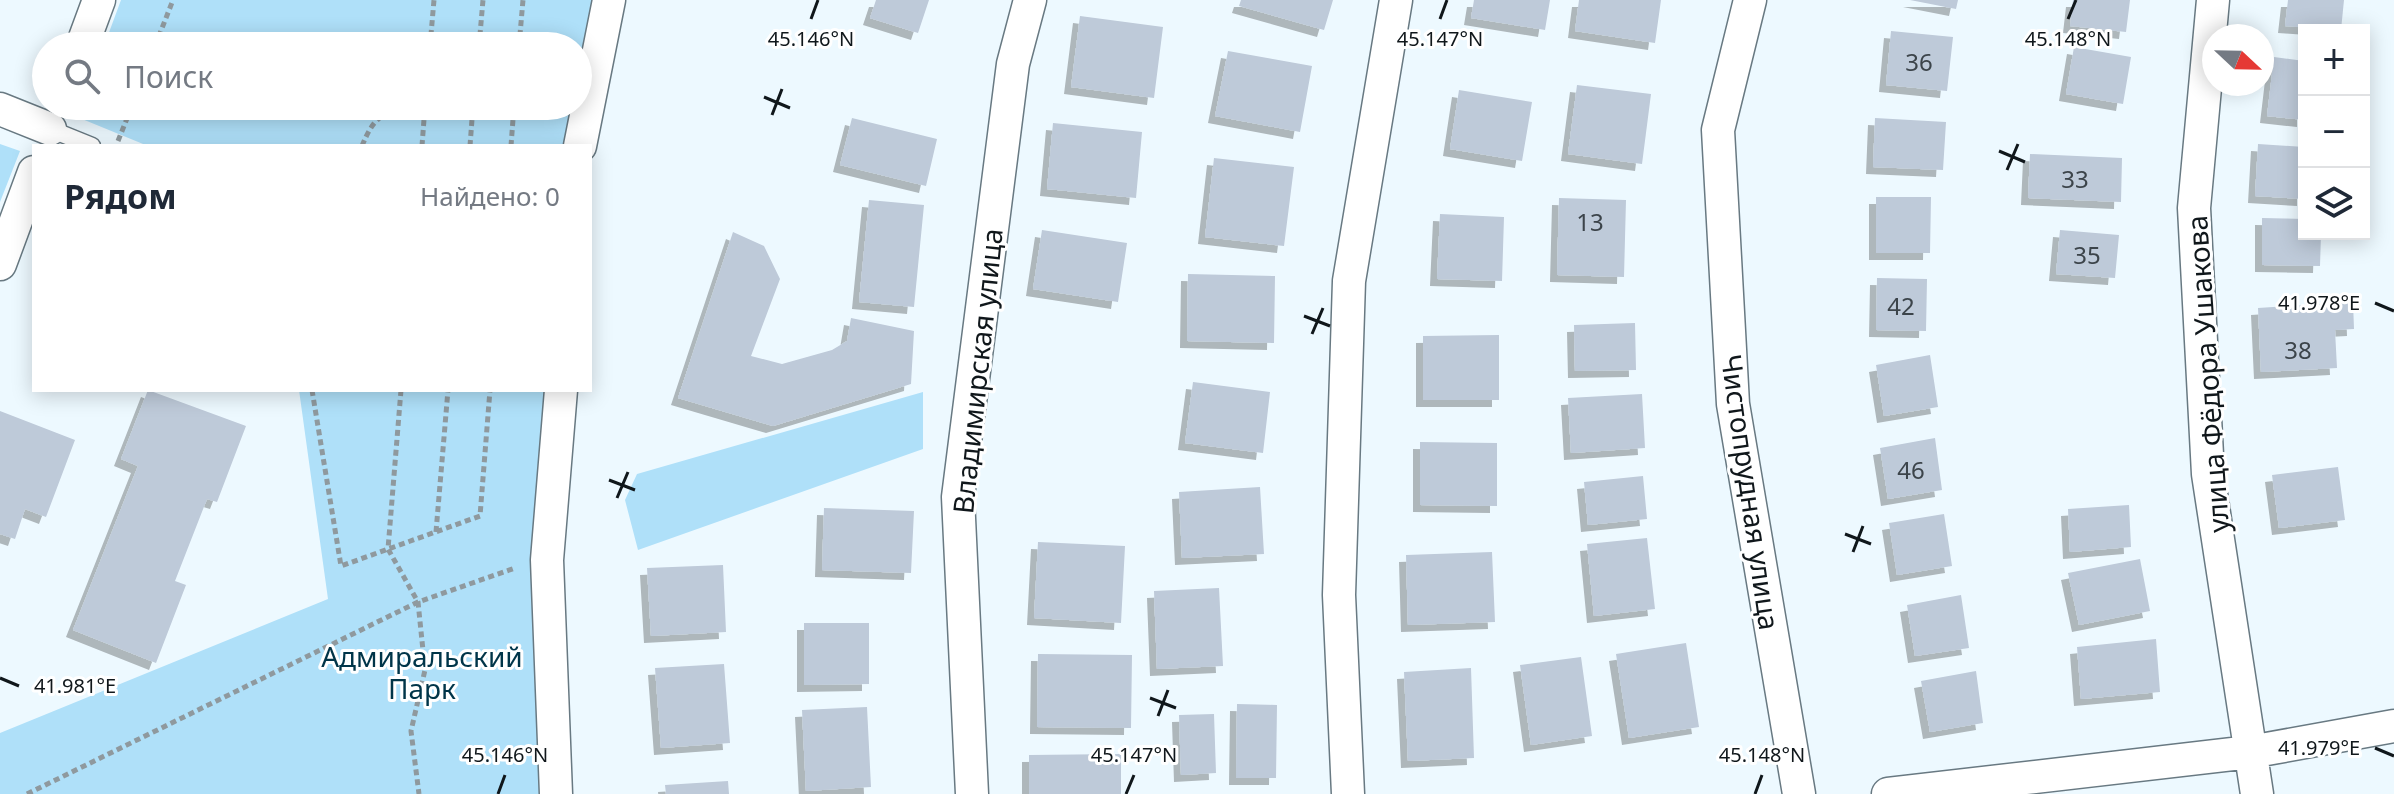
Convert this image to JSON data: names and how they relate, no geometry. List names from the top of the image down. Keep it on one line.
{"streets":{"street":["Владимирская улица","улица Фёдора Ушакова","Чистопрудная улица"]},"parks":["Адмиральский Парк"],"house_numbers":["36","33","13","35","42","38","46"],"north":"right","page":{"map_buttons":["+","−"],"search":"Поиск","heading":["Рядом","Найдено: 0"]},"coordinates":["45.146°N","45.147°N","45.148°N","41.978°E","41.981°E","41.979°E"]}
